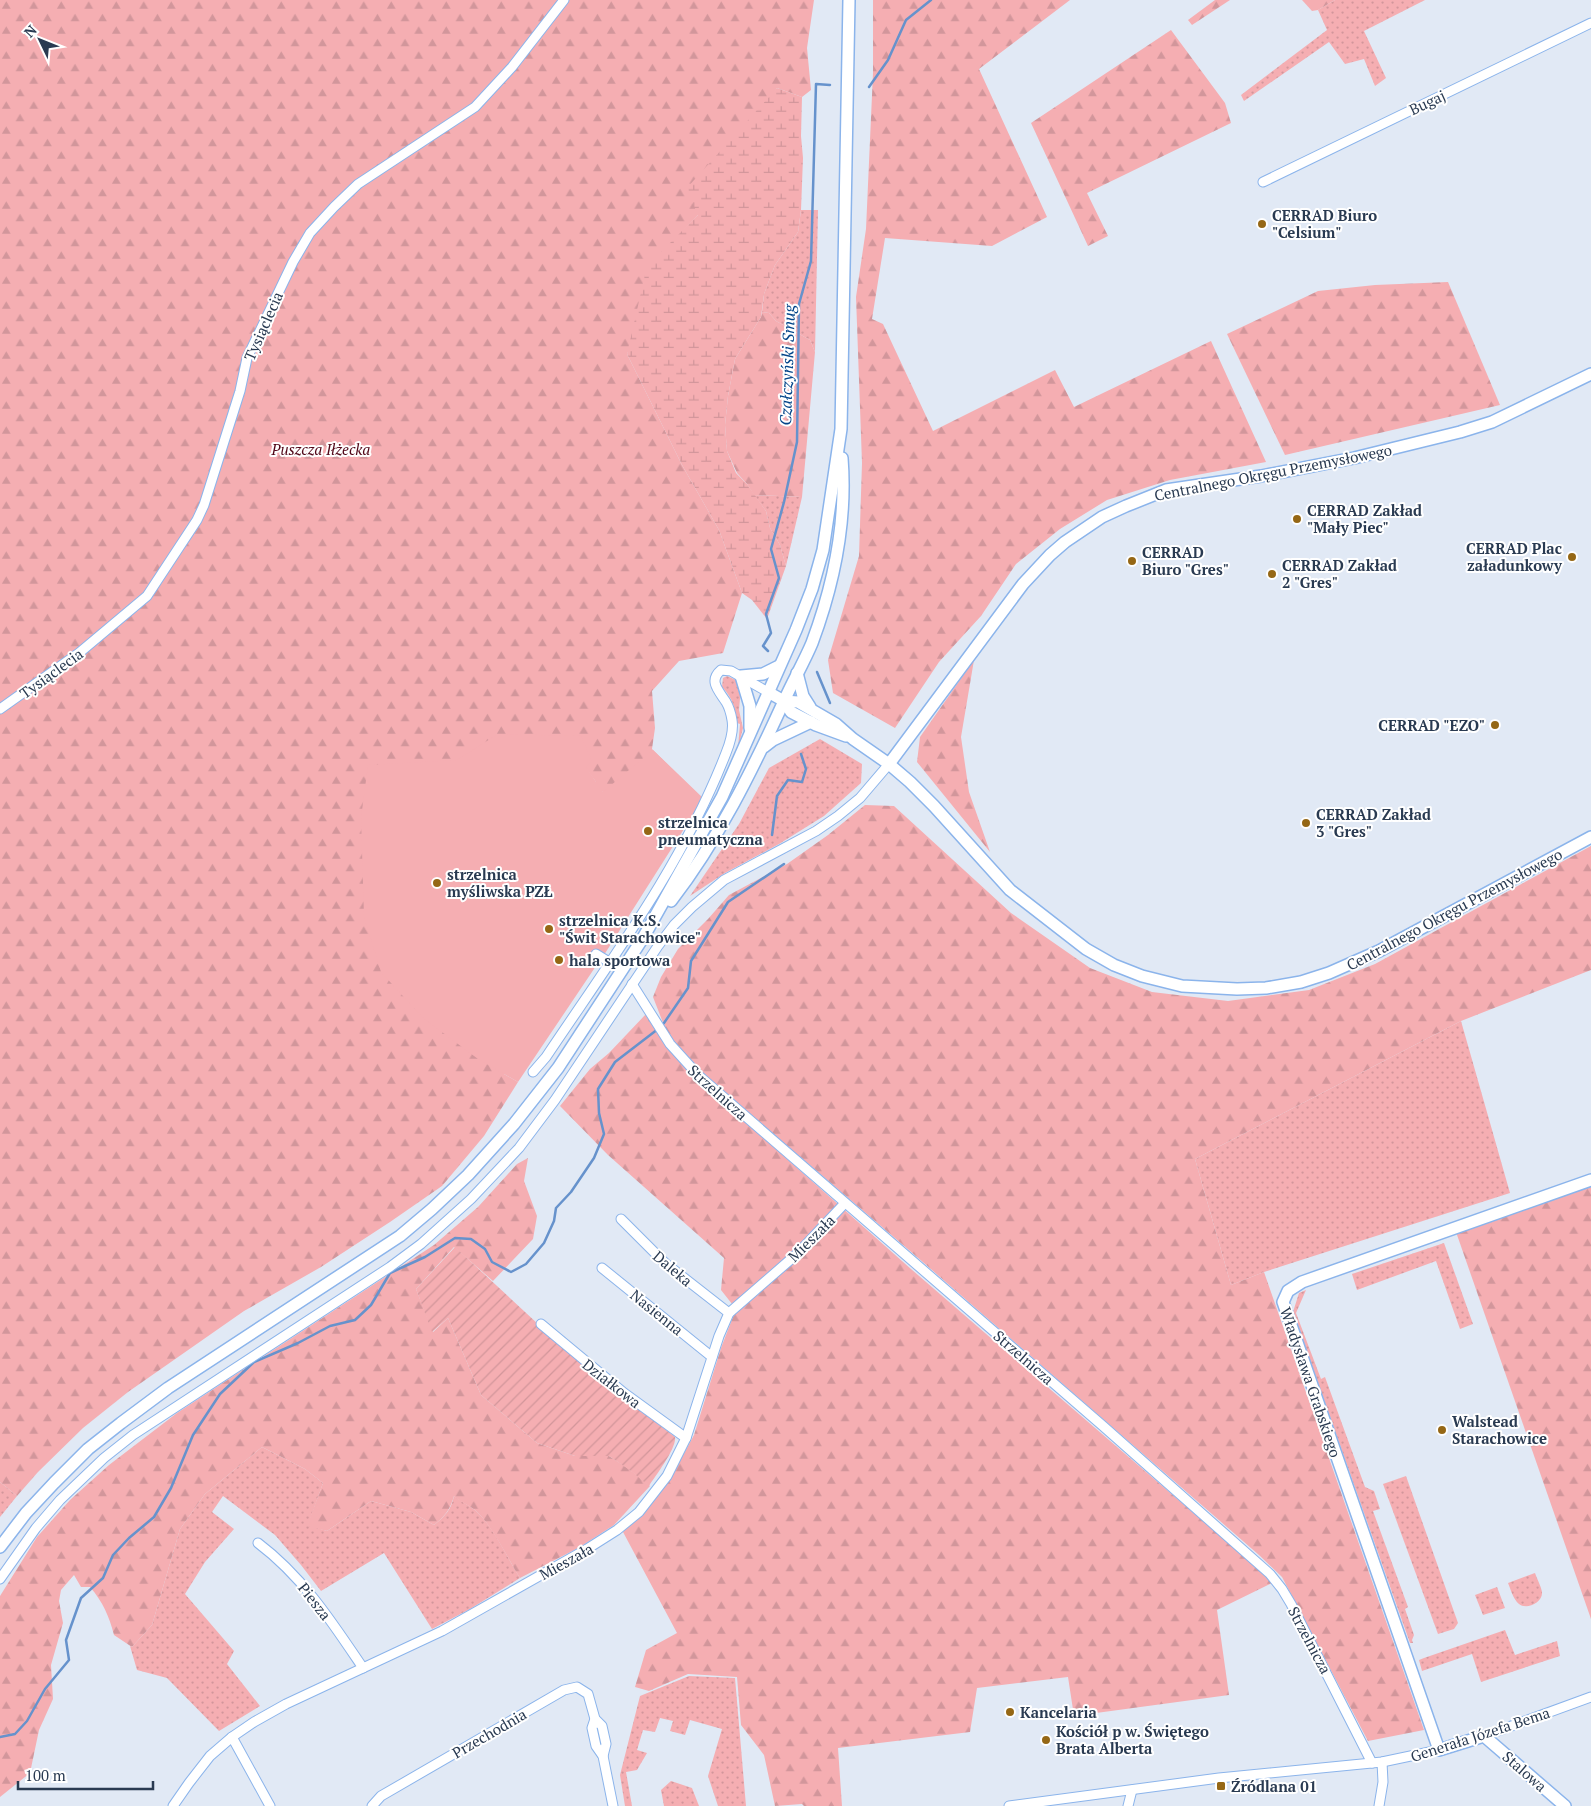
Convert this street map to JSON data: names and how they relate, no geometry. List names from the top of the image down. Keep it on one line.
{"streets":{"street":["Bugaj","Tysiąclecia","Centralnego Okręgu Przemysłowego","Strzelnicza","Mieszała","Daleka","Nasienna","Władysława Grabskiego","Działkowa","Piesza","Przechodnia","Generała Józefa Bema","Stalowa"]},"crossings":[["Strzelnicza","Mieszała"],["Strzelnicza","Generała Józefa Bema"],["Mieszała","Daleka"],["Mieszała","Nasienna"],["Mieszała","Działkowa"],["Mieszała","Piesza"],["Władysława Grabskiego","Generała Józefa Bema"],["Generała Józefa Bema","Stalowa"]],"water":["Czałczyński Smug"],"parks":["Puszcza Iłżecka"],"places":{"other":["CERRAD Biuro \"Celsium\"","CERRAD Zakład \"Mały Piec\"","CERRAD Plac załadunkowy","CERRAD Biuro \"Gres\"","CERRAD Zakład 2 \"Gres\"","CERRAD \"EZO\"","CERRAD Zakład 3 \"Gres\"","strzelnica pneumatyczna","strzelnica myśliwska PZŁ","strzelnica K.S. \"Świt Starachowice\"","hala sportowa","Walstead Starachowice","Kancelaria","Kościół p w. Świętego Brata Alberta"],"transit":["Źródlana 01"]},"scale_bar":"100 m","north":"top left"}
